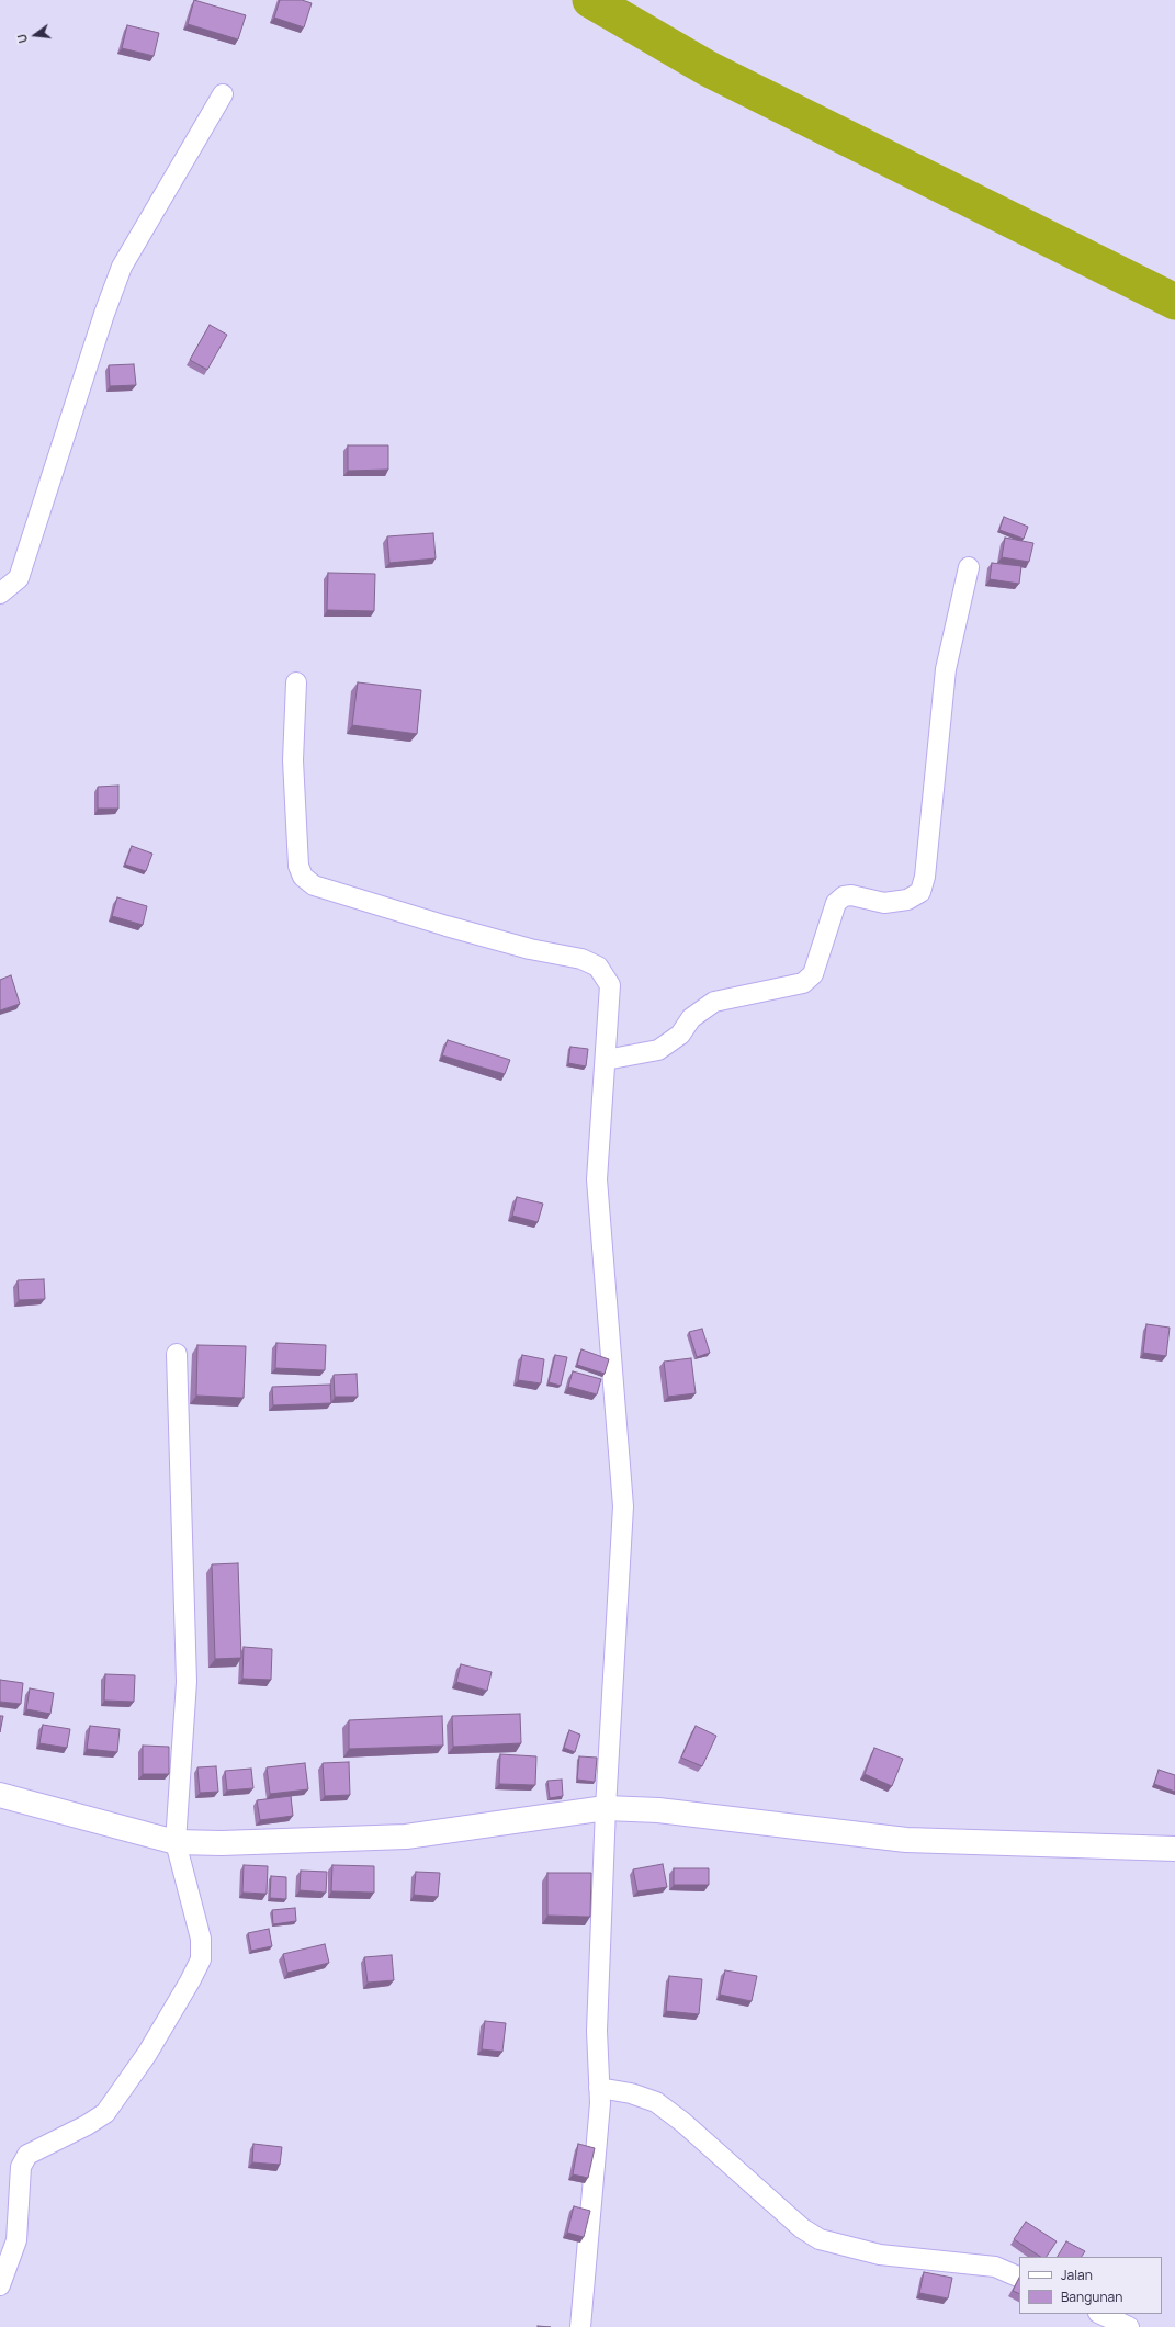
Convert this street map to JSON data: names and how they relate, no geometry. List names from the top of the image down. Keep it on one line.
{"legend":["Jalan","Bangunan"],"north":"left"}
